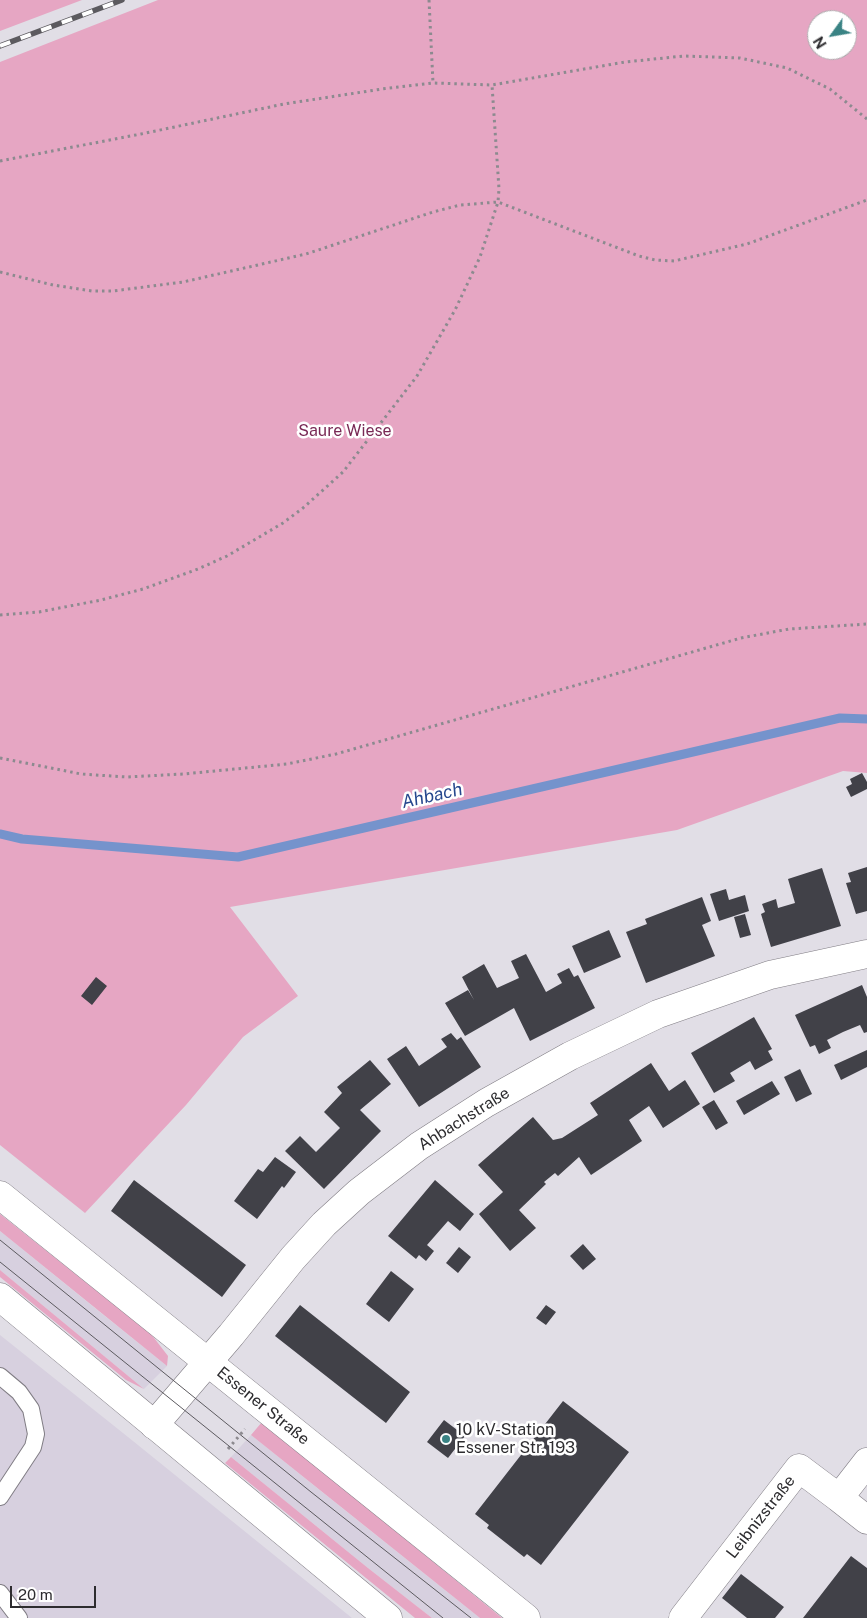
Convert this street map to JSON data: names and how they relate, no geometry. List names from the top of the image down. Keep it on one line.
{"streets":{"street":["Ahbachstraße","Essener Straße","Leibnizstraße"]},"crossings":[["Ahbachstraße","Essener Straße"]],"water":["Ahbach"],"parks":["Saure Wiese"],"places":["10 kV-Station Essener Str. 193"],"scale_bar":"20 m","north":"bottom left"}
